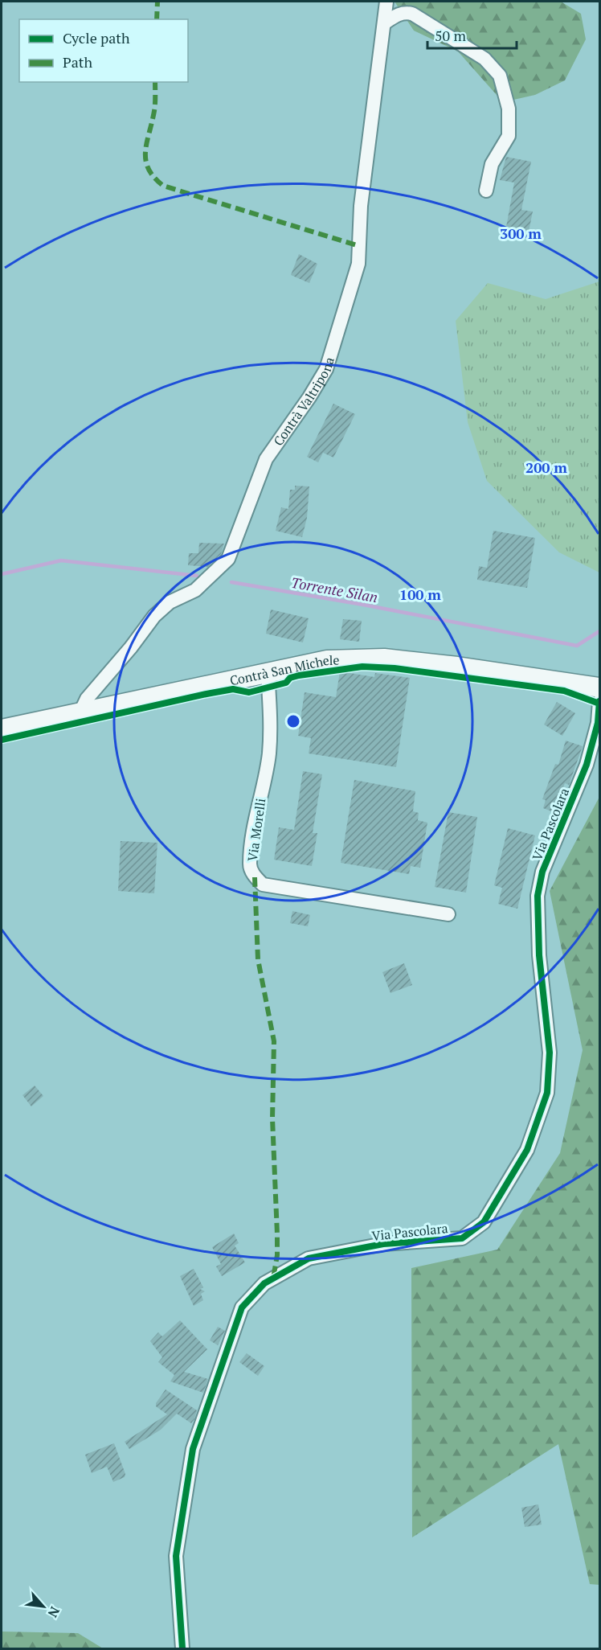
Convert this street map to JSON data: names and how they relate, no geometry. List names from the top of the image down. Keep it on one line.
{"streets":{"main road":["Contrà San Michele"],"street":["Contrà Valtripona","Via Pascolara","Via Morelli"]},"crossings":[["Contrà Valtripona","Contrà San Michele"],["Contrà San Michele","Via Morelli"]],"water":["Torrente Silan"],"legend":["Cycle path","Path"],"scale_bar":"50 m","north":"bottom right","rings":["300 m","200 m","100 m"]}
